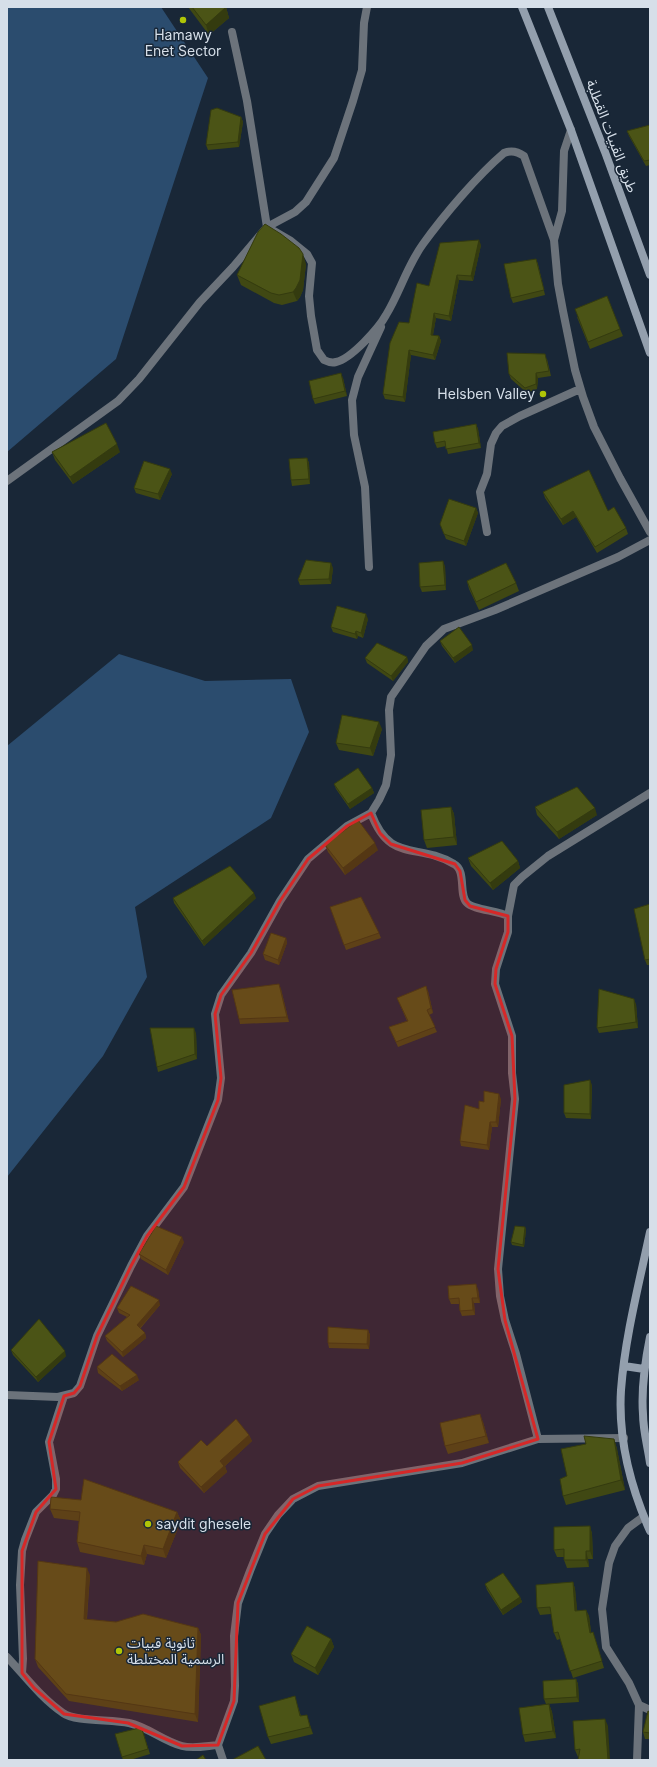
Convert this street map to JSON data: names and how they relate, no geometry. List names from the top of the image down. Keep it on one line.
{"streets":{"main road":["طريق القبيات القطلبة"]},"places":["Hamawy Enet Sector","Helsben Valley","saydit ghesele","ثانوية قبيات الرسمية المختلطة"]}
